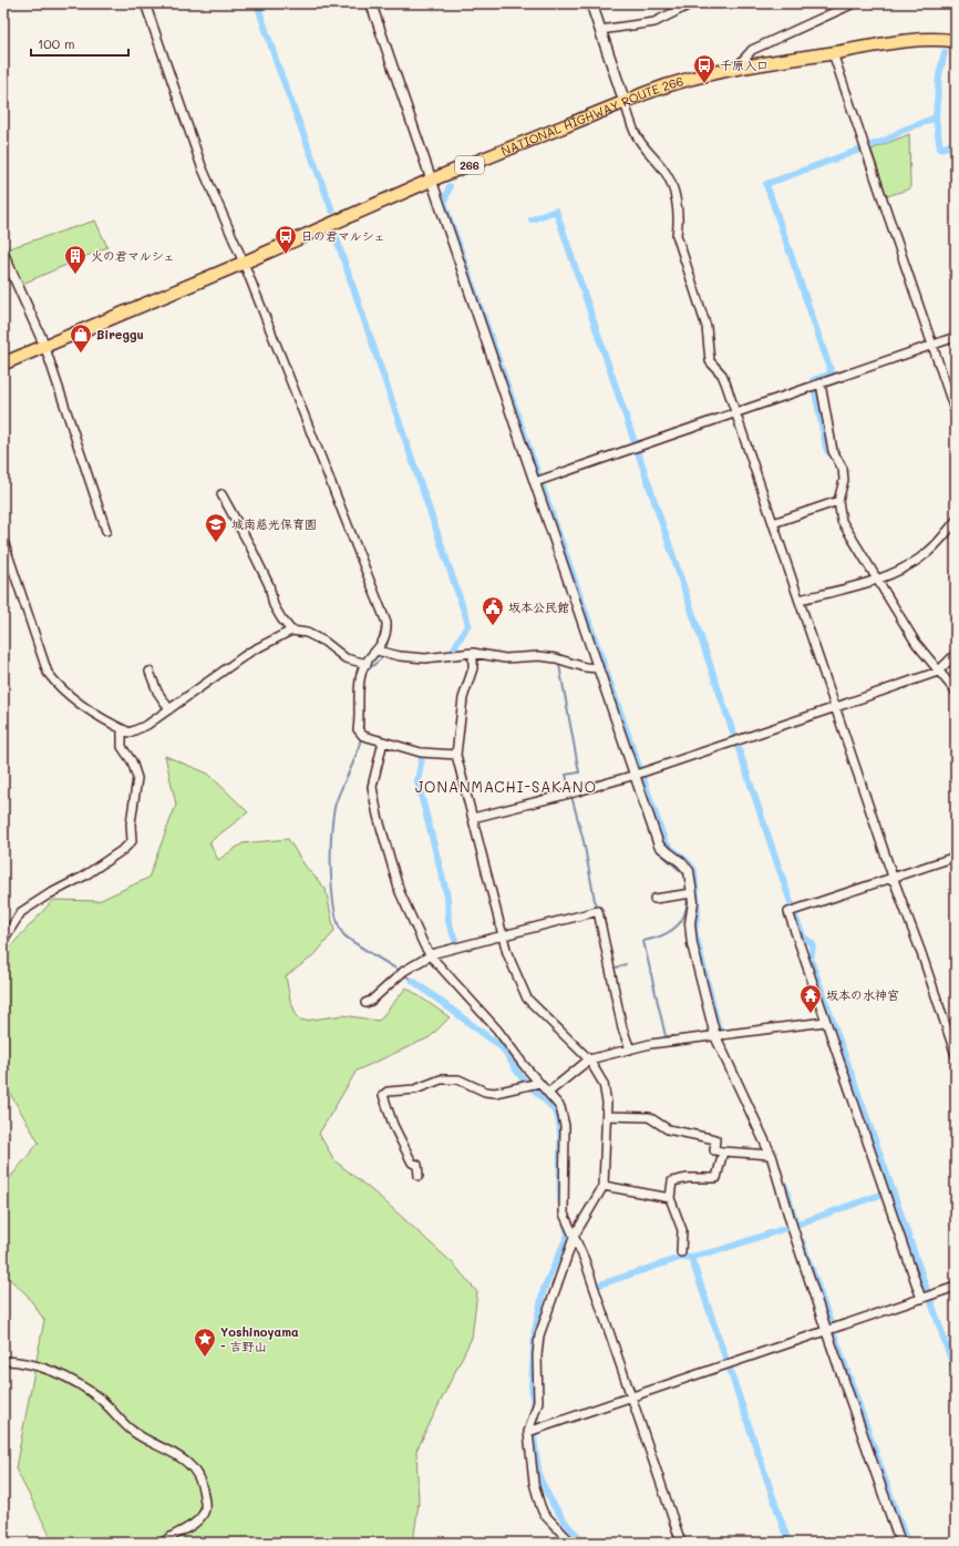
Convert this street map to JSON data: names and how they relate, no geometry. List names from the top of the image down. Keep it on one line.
{"streets":{"highway":["NATIONAL HIGHWAY ROUTE 266","266"]},"districts":["JONANMACHI-SAKANO"],"places":{"bus stop":["千原入口","日の君マルシェ"],"building":["火の君マルシェ"],"shop":["Bireggu"],"school or university":["城南慈光保育園"],"public building":["坂本公民館"],"temple":["坂本の水神宮"],"place":["Yoshinoyama - 吉野山"]},"scale_bar":"100 m"}
